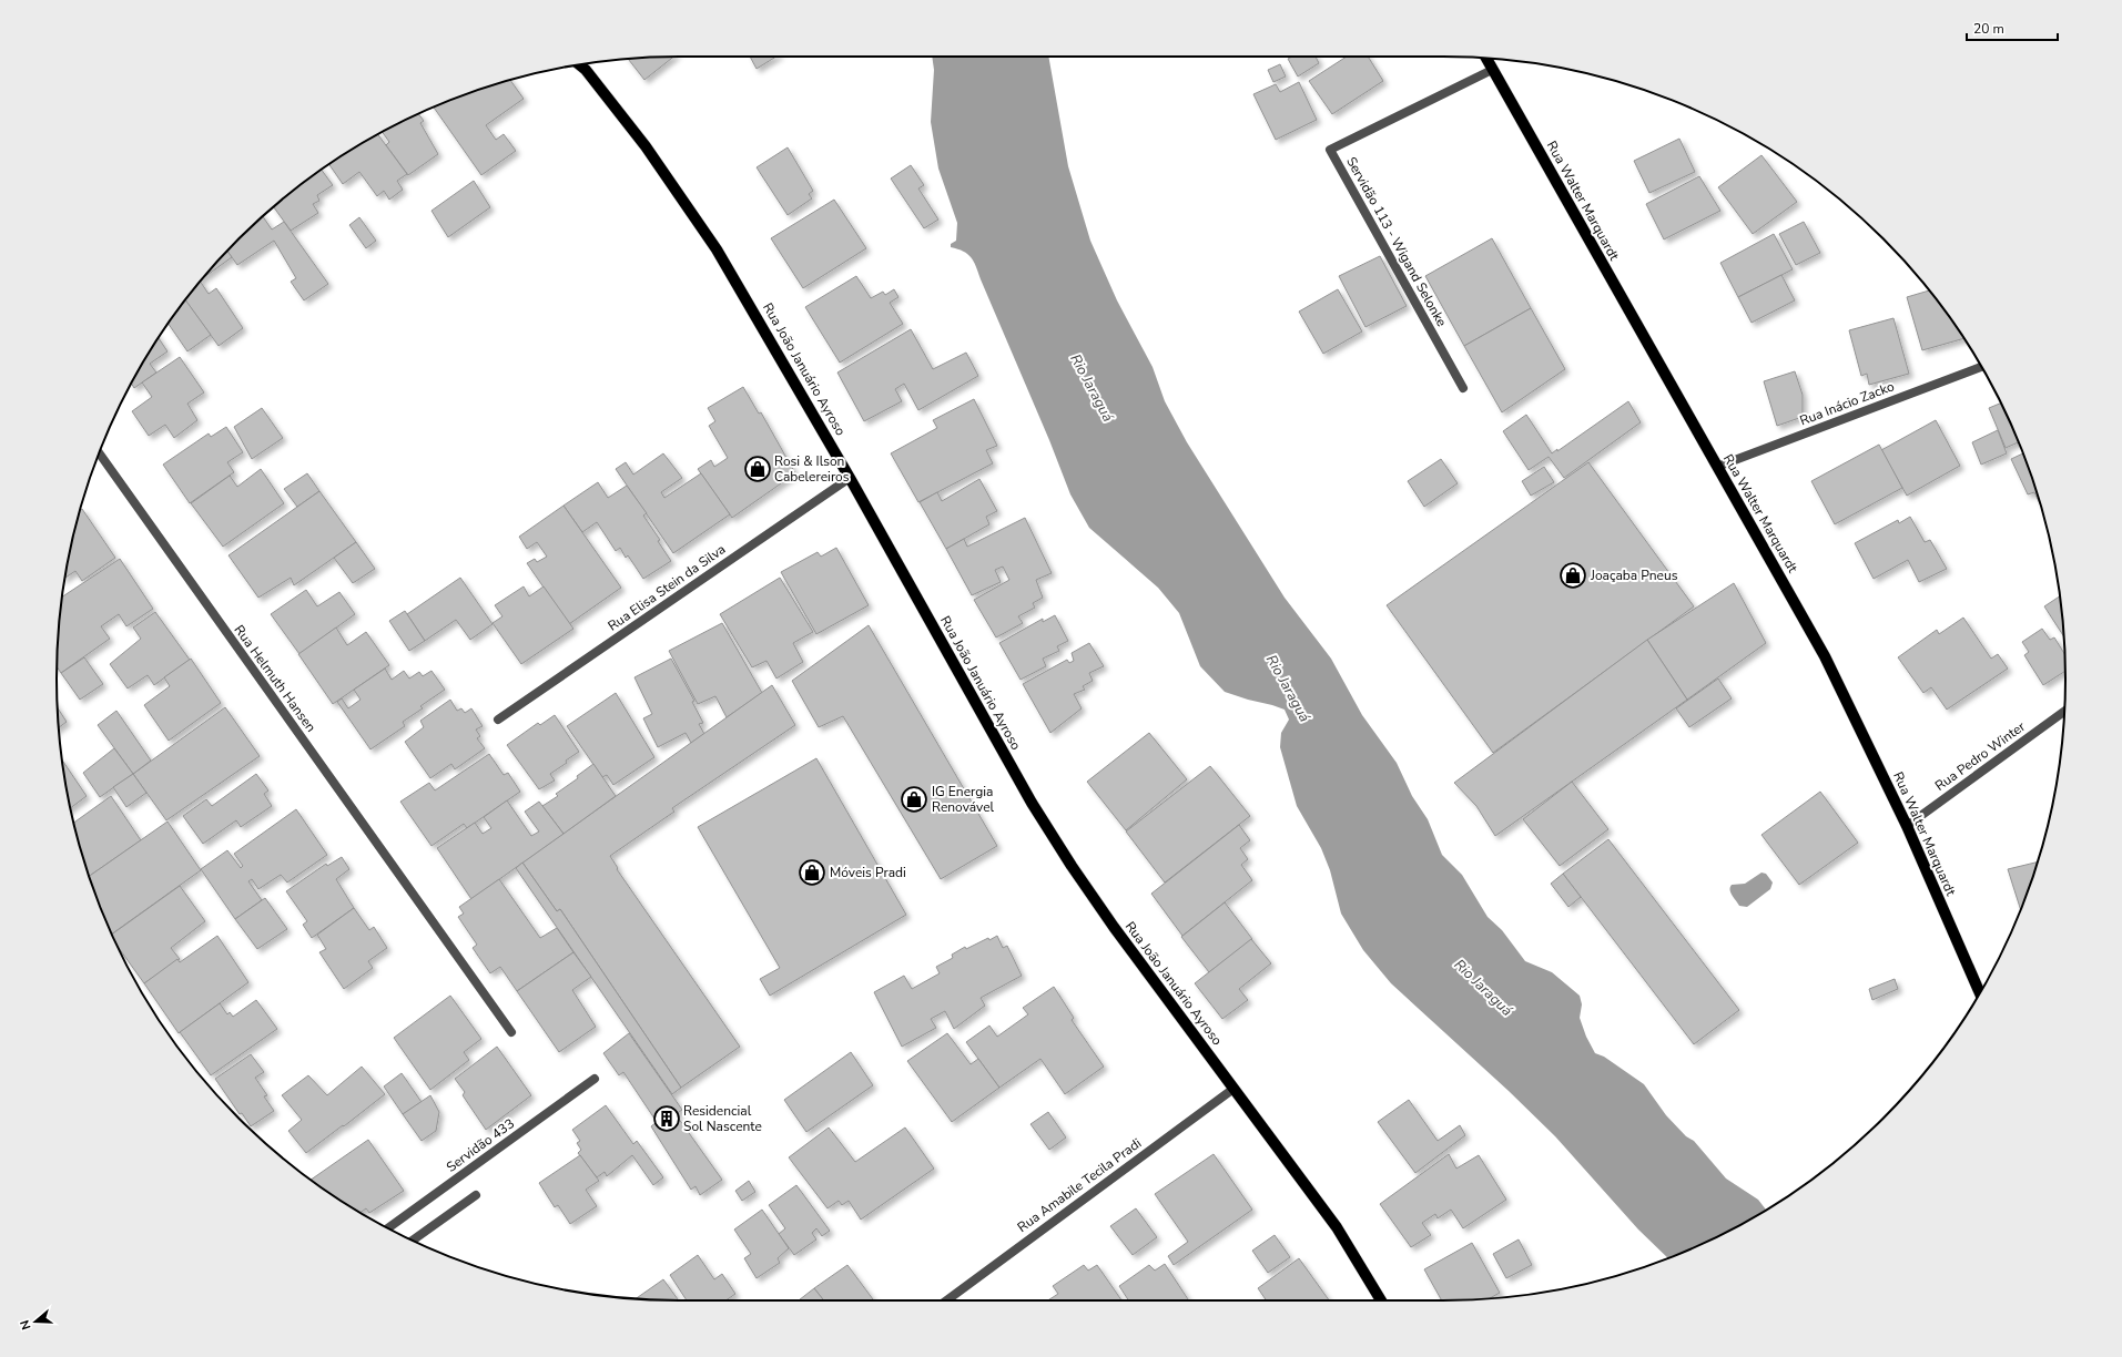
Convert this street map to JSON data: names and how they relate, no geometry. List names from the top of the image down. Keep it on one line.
{"streets":{"main road":["Rua Walter Marquardt","Rua João Januário Ayroso"],"street":["Servidão 113 - Wigand Selonke","Rua Inácio Zacko","Rua Elisa Stein da Silva","Rua Helmuth Hansen","Rua Pedro Winter","Servidão 433","Rua Amabile Tecila Pradi"]},"crossings":[["Rua Walter Marquardt","Servidão 113 - Wigand Selonke"],["Rua Walter Marquardt","Rua Inácio Zacko"],["Rua Walter Marquardt","Rua Pedro Winter"],["Rua João Januário Ayroso","Rua Elisa Stein da Silva"],["Rua João Januário Ayroso","Rua Amabile Tecila Pradi"]],"water":["Rio Jaraguá"],"places":{"shop":["Rosi & Ilson Cabelereiros","Joaçaba Pneus","IG Energia Renovável","Móveis Pradi"],"building":["Residencial Sol Nascente"]},"scale_bar":"20 m","north":"left"}
